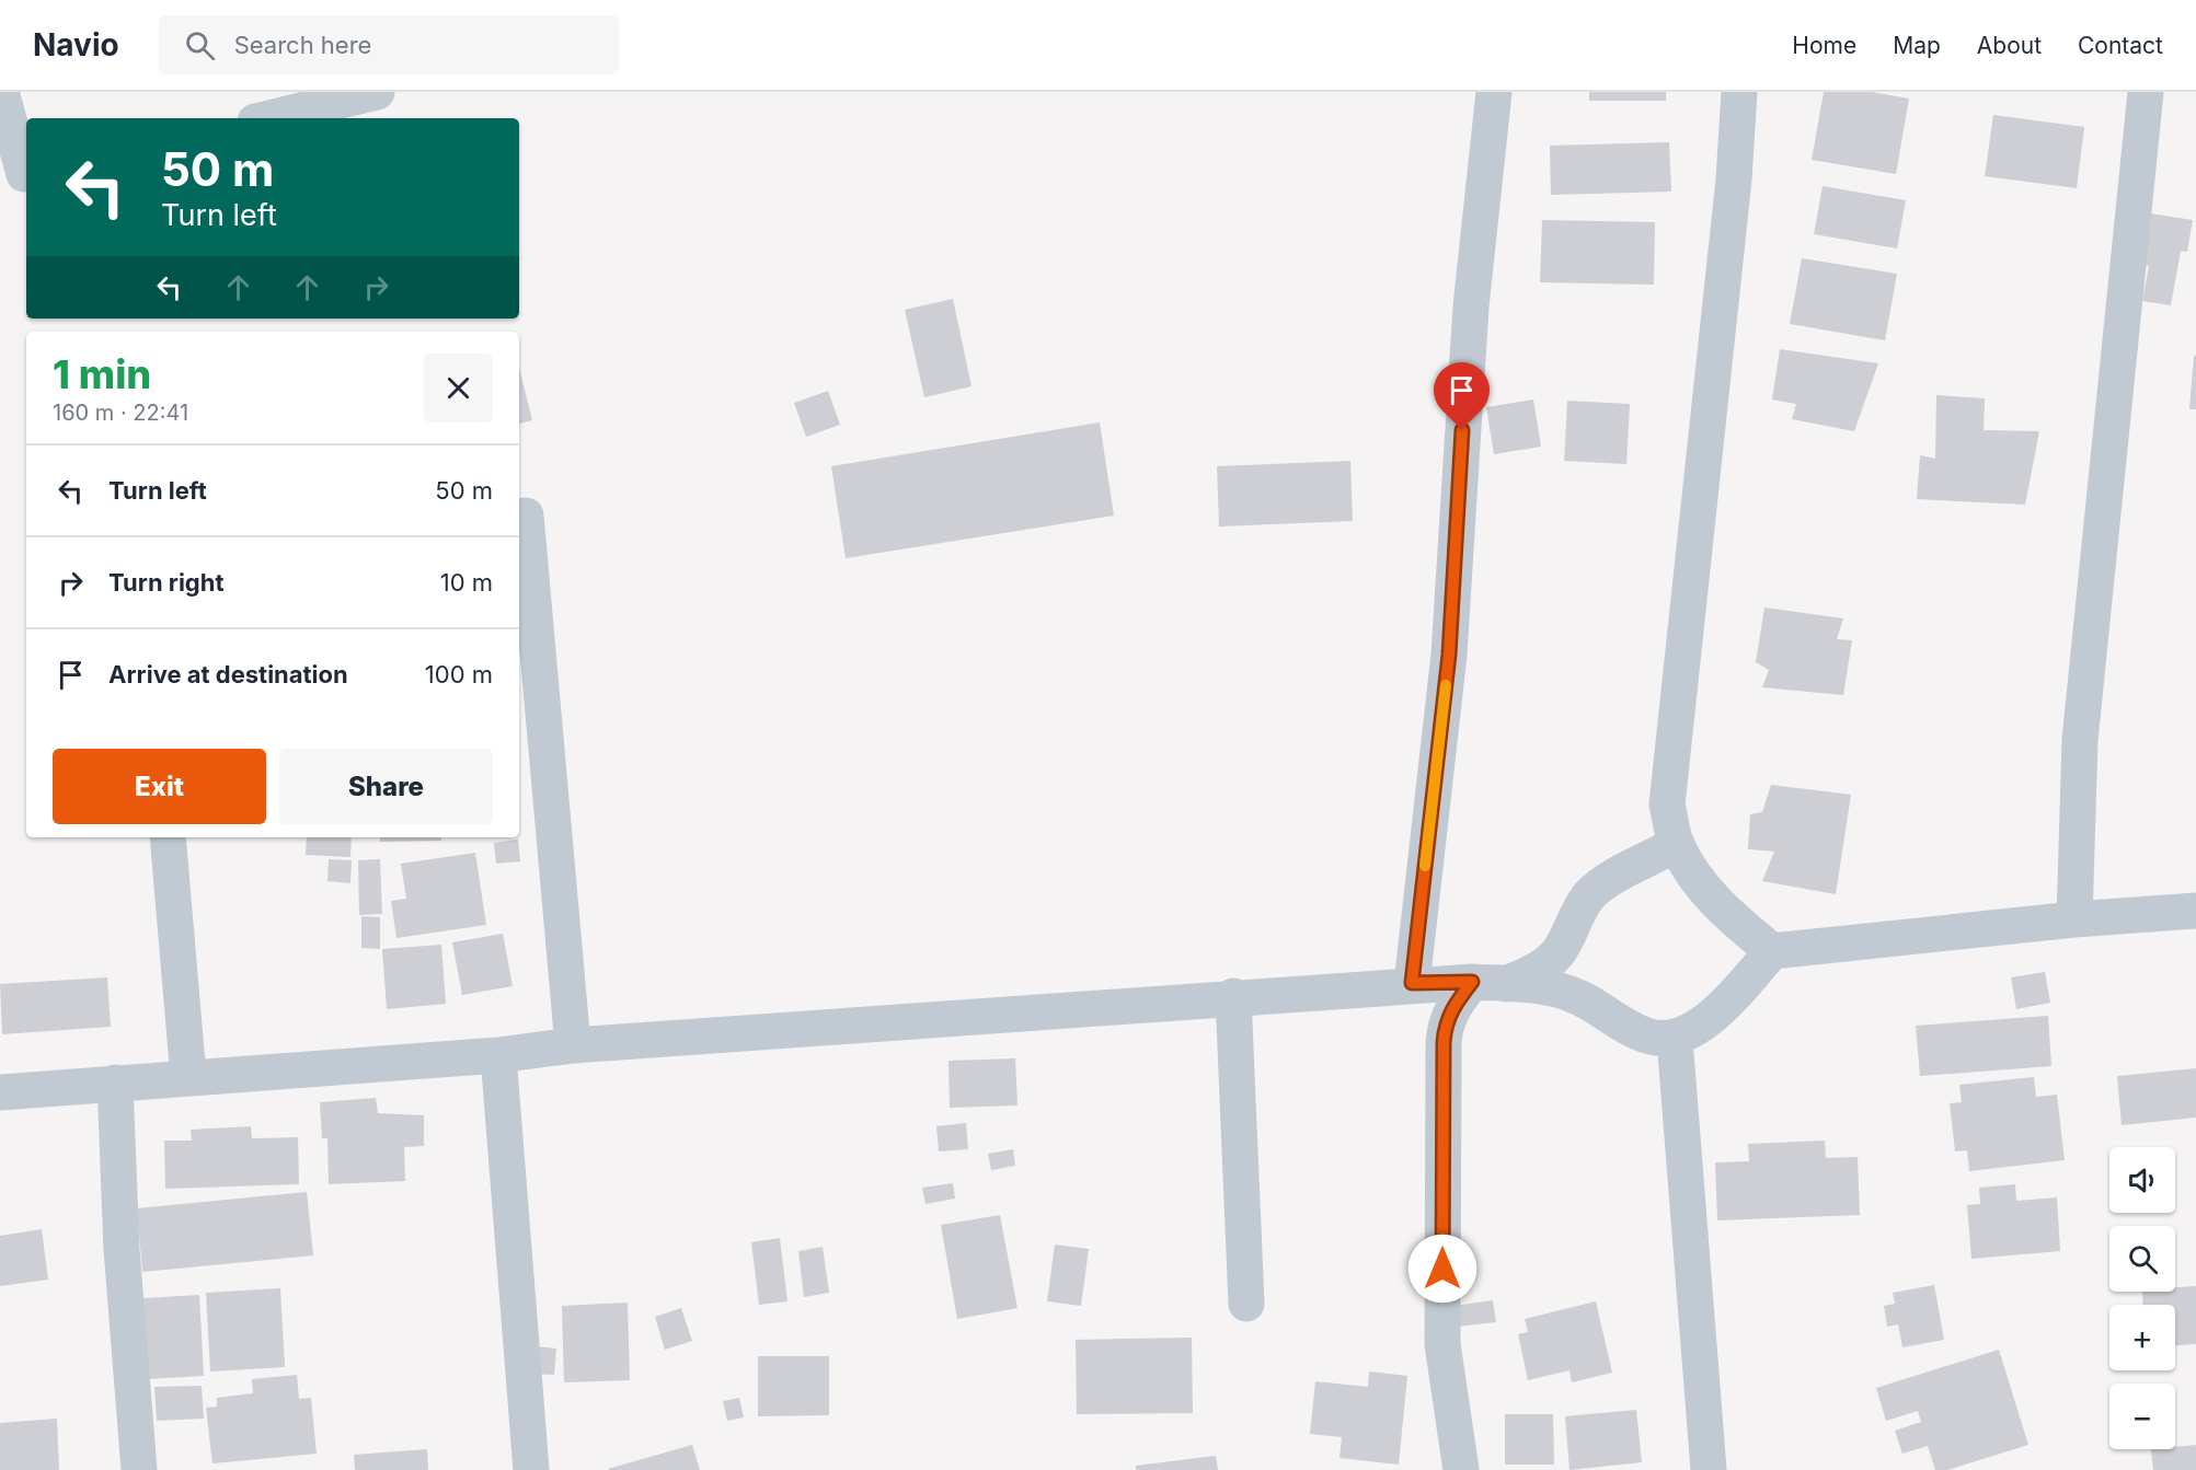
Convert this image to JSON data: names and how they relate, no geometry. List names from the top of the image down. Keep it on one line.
{"page":{"header":"Navio","search":"Search here","nav":["Home","Map","About","Contact"],"turn":["50 m","Turn left"],"heading":["1 min","160 m · 22:41"],"list":[{"name":"Turn left","value":"50 m"},{"name":"Turn right","value":"10 m"},{"name":"Arrive at destination","value":"100 m"}],"buttons":["Exit","Share"],"map_buttons":["+","−"]}}
